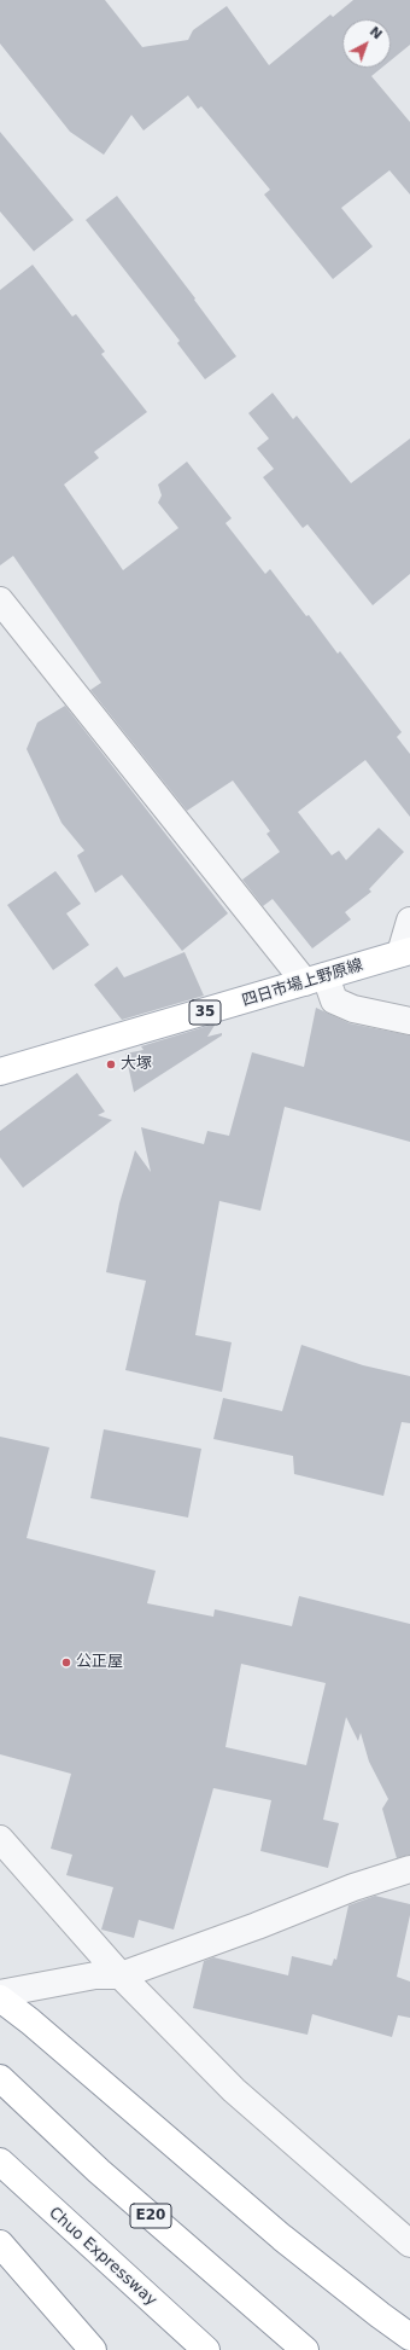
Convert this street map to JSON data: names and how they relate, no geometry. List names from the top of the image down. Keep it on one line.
{"streets":{"main road":["四日市場上野原線","35","E20","Chuo Expressway"]},"places":["大塚","公正屋"],"north":"top right"}
